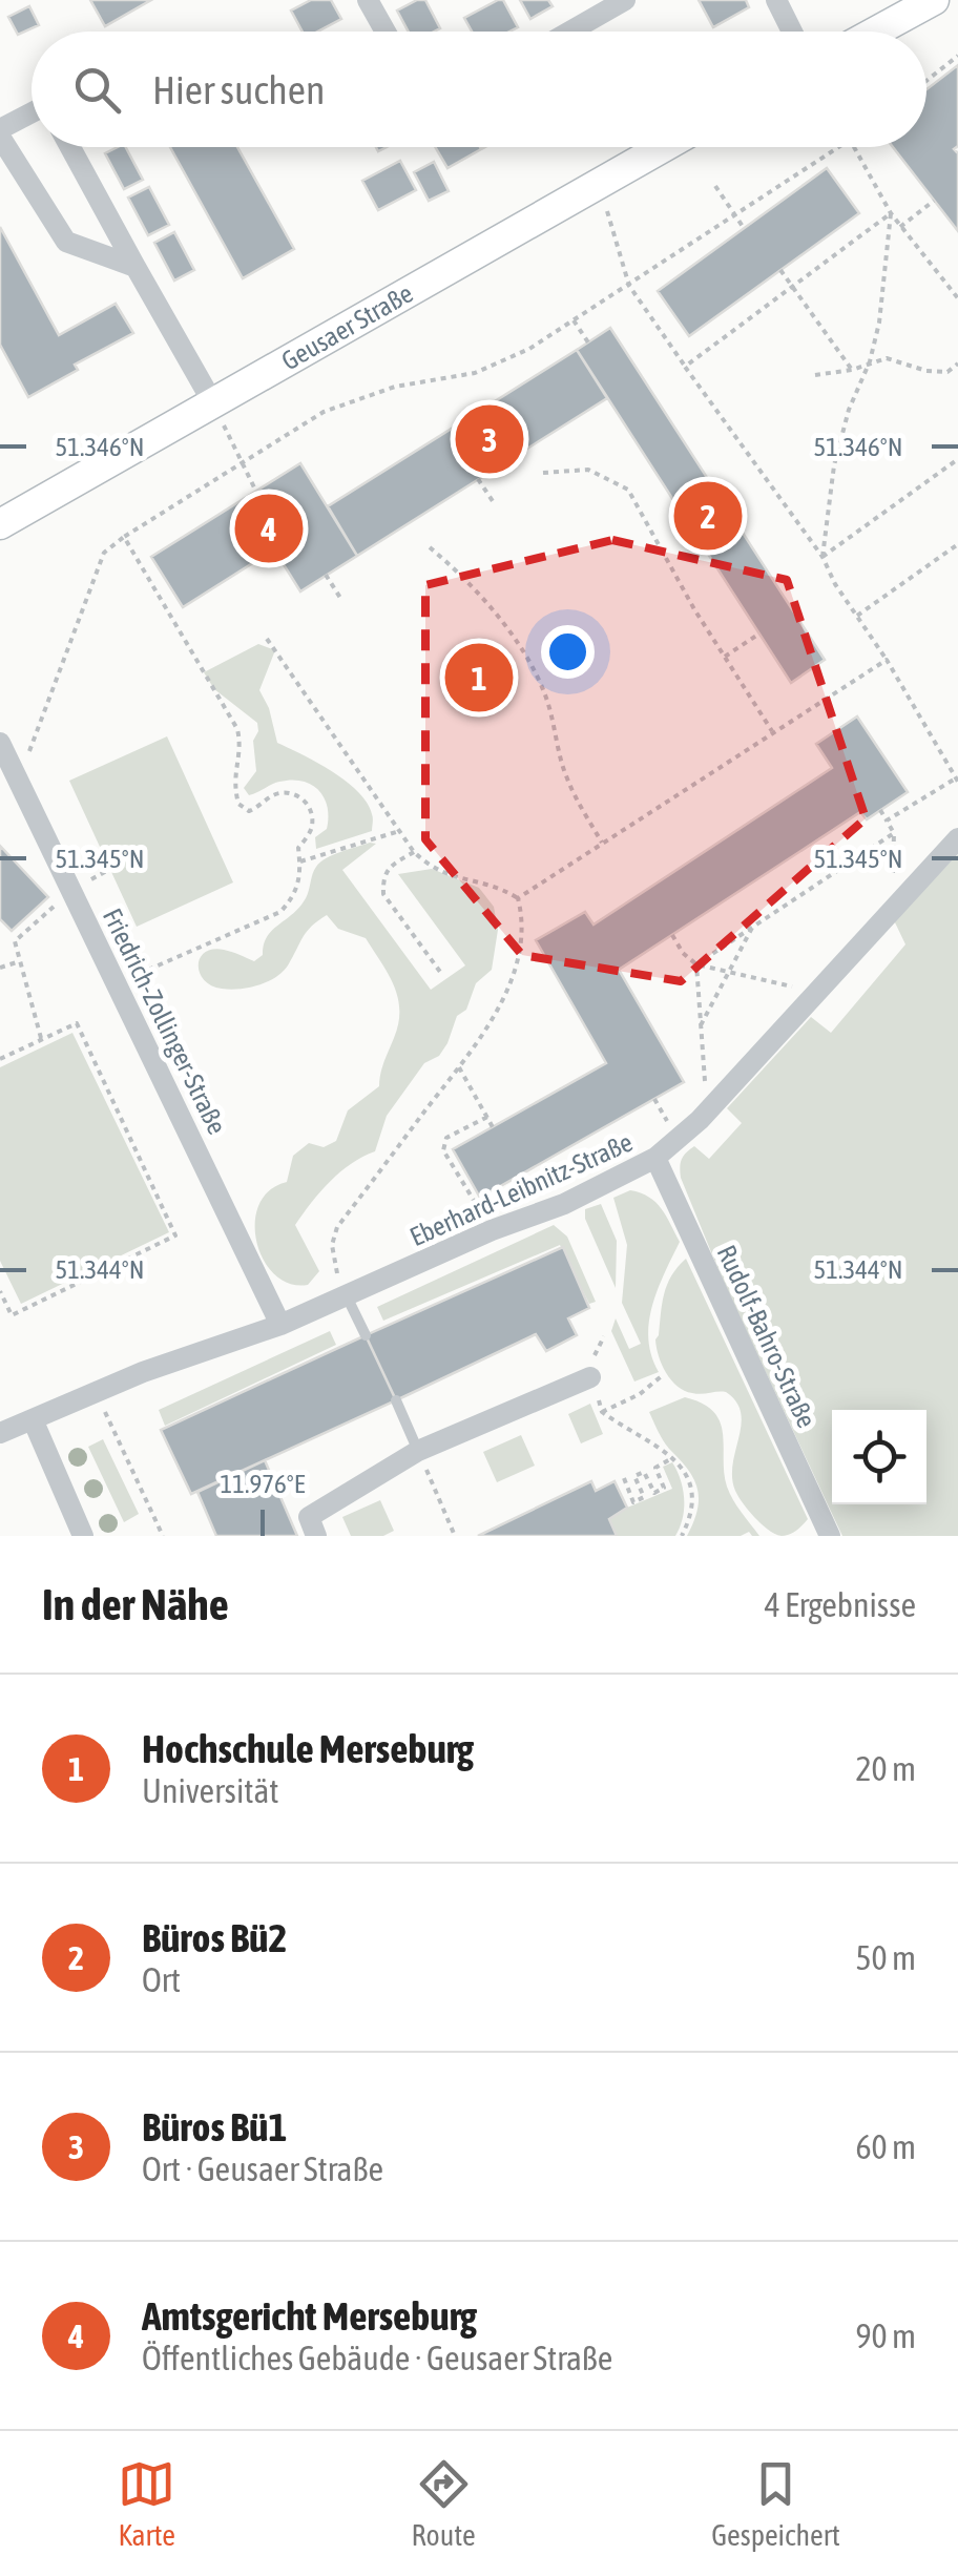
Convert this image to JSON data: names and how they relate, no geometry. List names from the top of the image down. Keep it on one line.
{"streets":{"street":["Geusaer Straße","Friedrich-Zollinger-Straße","Eberhard-Leibnitz-Straße","Rudolf-Bahro-Straße"]},"crossings":[["Friedrich-Zollinger-Straße","Eberhard-Leibnitz-Straße"],["Eberhard-Leibnitz-Straße","Rudolf-Bahro-Straße"]],"page":{"search":"Hier suchen","pins":["3","2","4","1"],"heading":["In der Nähe","4 Ergebnisse"],"list":[{"mark":"1","name":"Hochschule Merseburg","note":"Universität","value":"20 m"},{"mark":"2","name":"Büros Bü2","note":"Ort","value":"50 m"},{"mark":"3","name":"Büros Bü1","note":"Ort · Geusaer Straße","value":"60 m"},{"mark":"4","name":"Amtsgericht Merseburg","note":"Öffentliches Gebäude · Geusaer Straße","value":"90 m"}],"nav":["Karte","Route","Gespeichert"]},"coordinates":["51.346°N","51.345°N","51.344°N","11.976°E"]}
